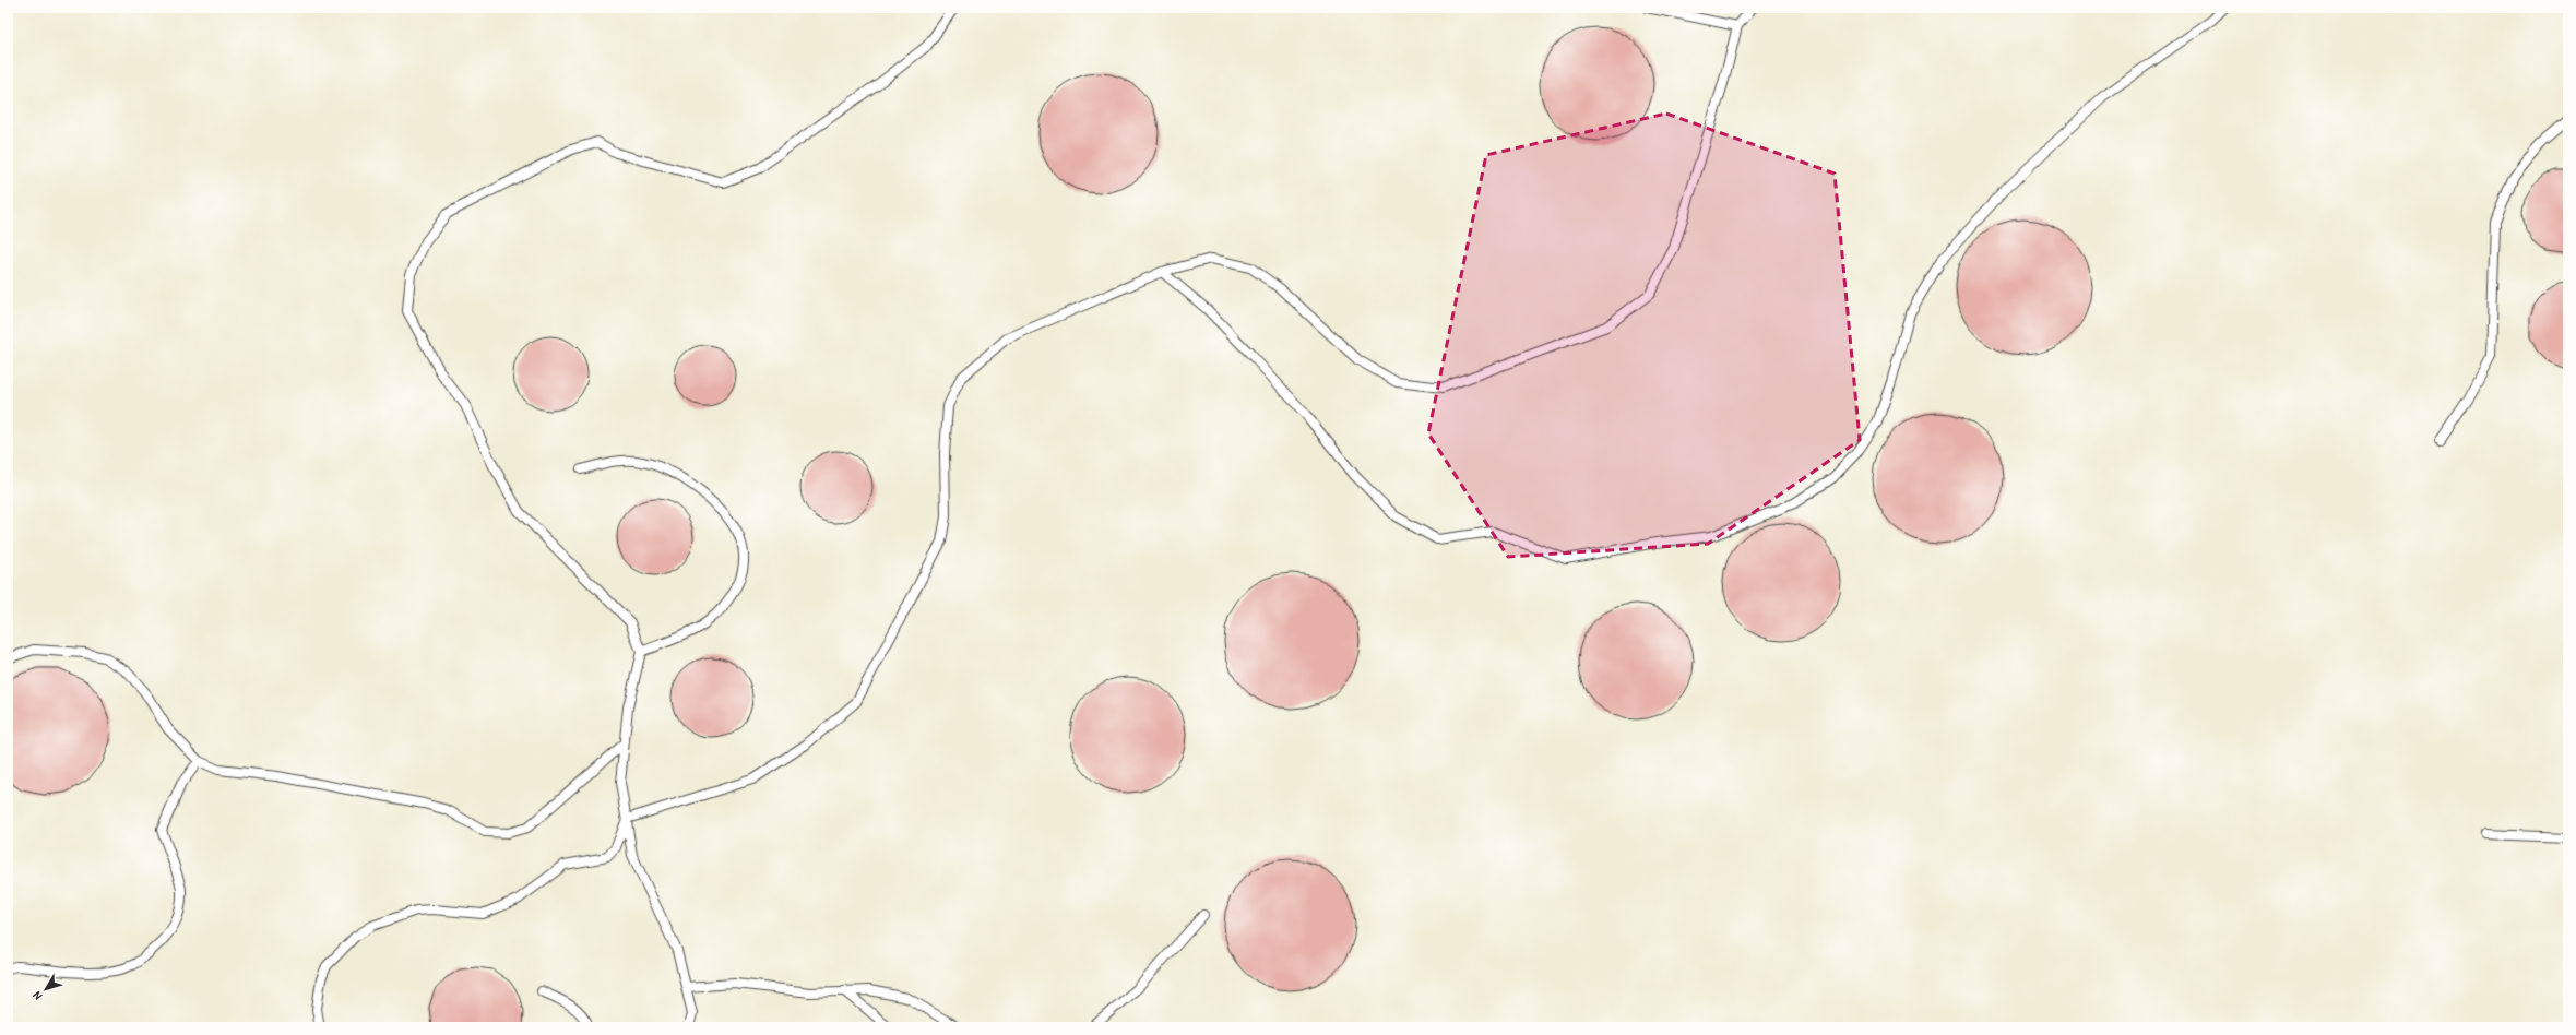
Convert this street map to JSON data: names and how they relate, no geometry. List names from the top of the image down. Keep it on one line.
{"north":"bottom left"}
